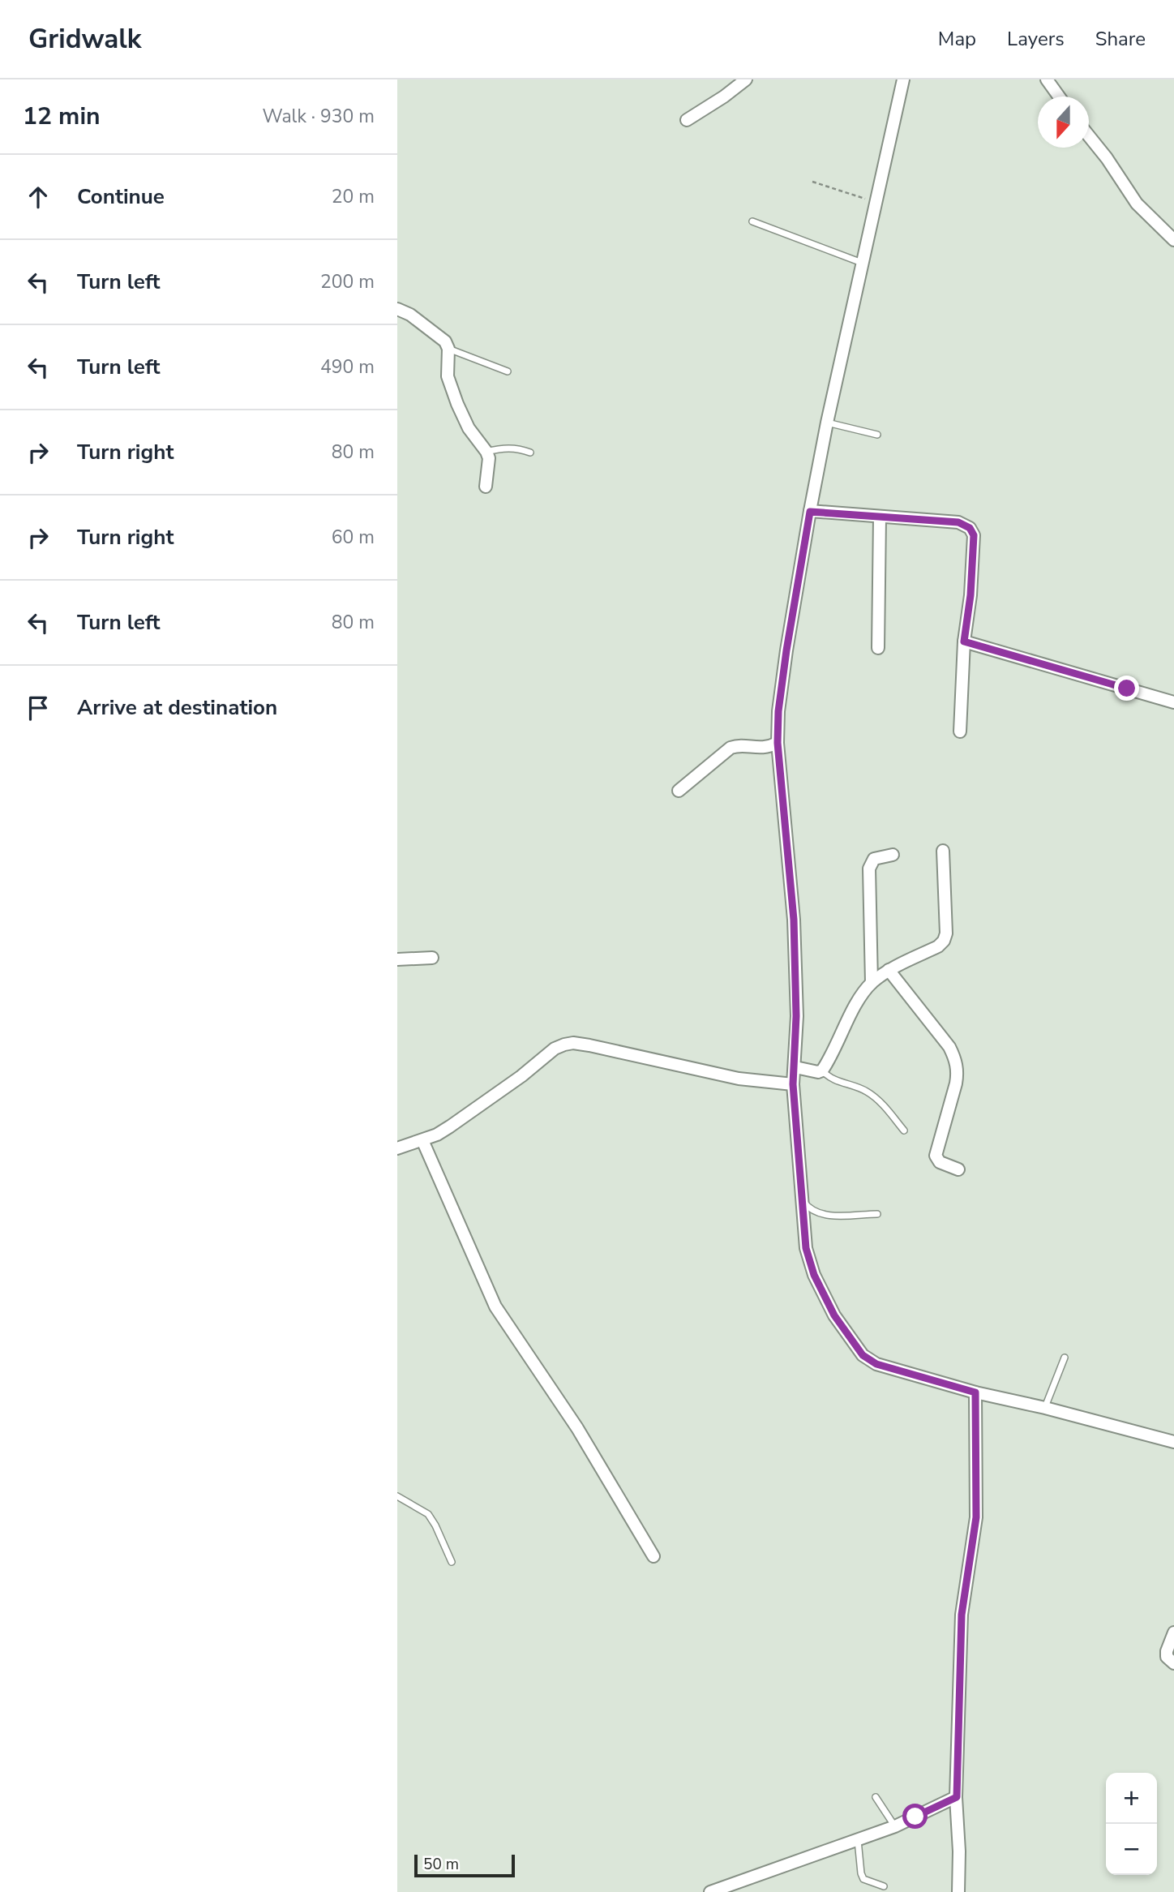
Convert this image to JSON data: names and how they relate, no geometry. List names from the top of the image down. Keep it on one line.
{"scale_bar":"50 m","north":"bottom","page":{"header":"Gridwalk","nav":["Map","Layers","Share"],"heading":["12 min","Walk · 930 m"],"list":[["Continue","20 m"],["Turn left","200 m"],["Turn left","490 m"],["Turn right","80 m"],["Turn right","60 m"],["Turn left","80 m"],"Arrive at destination"],"map_buttons":["+","−"],"scale":"50 m"}}
